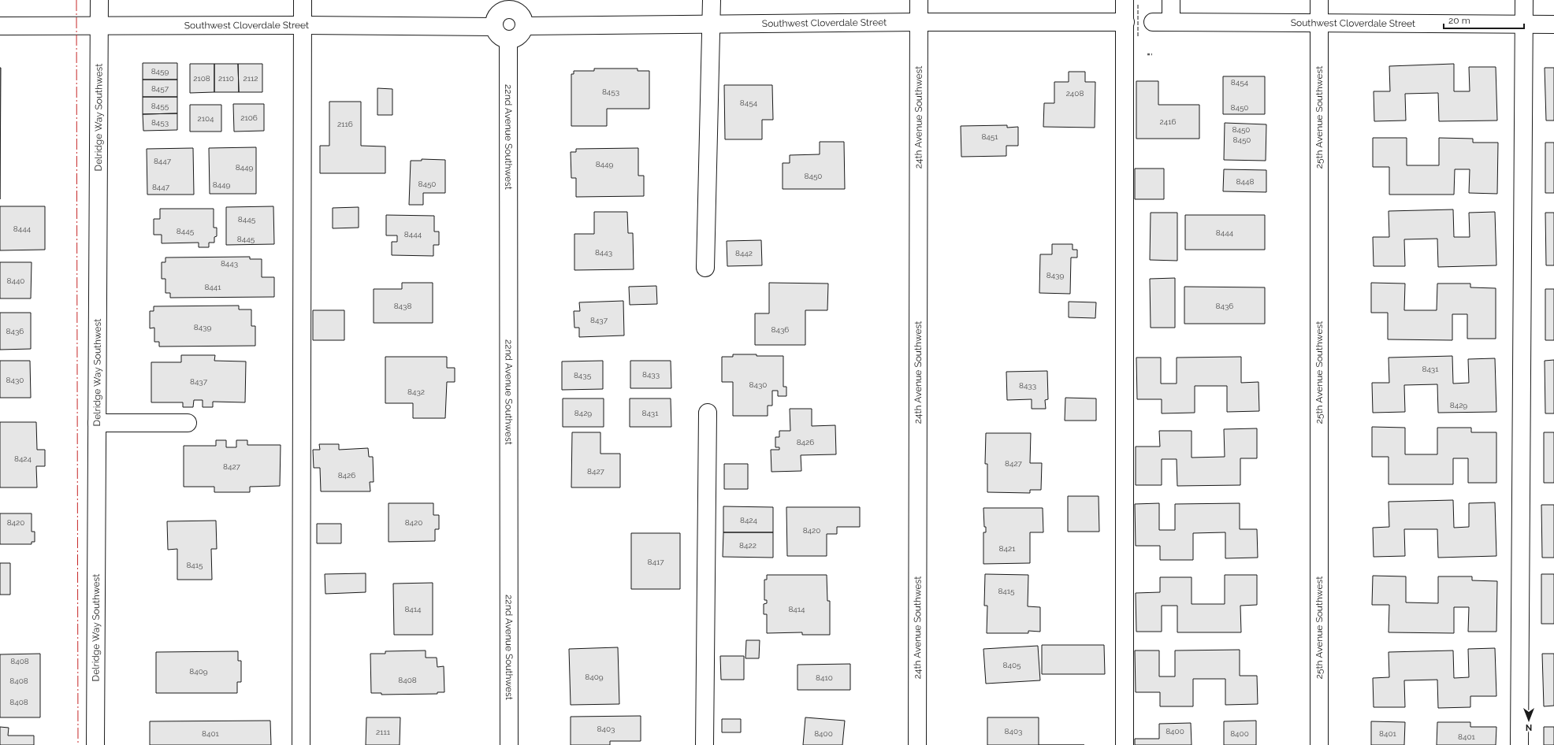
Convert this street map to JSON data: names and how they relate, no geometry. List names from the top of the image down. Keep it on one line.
{"streets":{"street":["Southwest Cloverdale Street","Delridge Way Southwest","24th Avenue Southwest","25th Avenue Southwest","22nd Avenue Southwest"]},"crossings":[["Southwest Cloverdale Street","Delridge Way Southwest"],["Southwest Cloverdale Street","24th Avenue Southwest"],["Southwest Cloverdale Street","25th Avenue Southwest"],["Southwest Cloverdale Street","22nd Avenue Southwest"]],"house_numbers":["8459","2108","2110","2112","8454","8457","8453","2408","8454","8455","8450","2106","2104","2416","8453","2116","8450","8451","8450","8447","8449","8449","8450","8448","8450","8449","8447","8445","8444","8445","8444","8444","8445","8443","8442","8443","8439","8440","8441","8438","8436","8437","8439","8436","8436","8431","8433","8435","8430","8437","8430","8433","8432","8429","8429","8431","8426","8424","8427","8427","8427","8426","8424","8420","8420","8420","8422","8421","8417","8415","8415","8414","8414","8408","8405","8409","8409","8410","8408","8408","8408","8403","8403","8400","2111","8401","8400","8400","8401","8401"],"scale_bar":"20 m","north":"bottom"}
